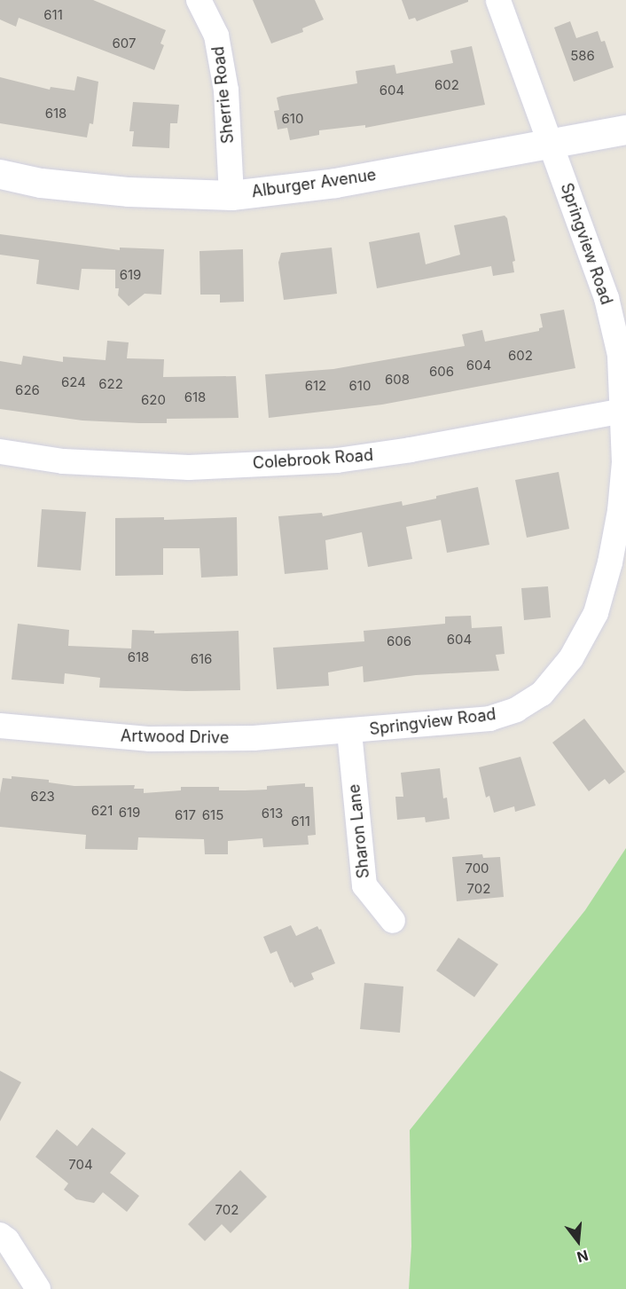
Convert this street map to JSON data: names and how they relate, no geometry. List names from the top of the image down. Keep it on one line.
{"streets":{"street":["Sherrie Road","Alburger Avenue","Springview Road","Colebrook Road","Artwood Drive","Sharon Lane"]},"crossings":[["Sherrie Road","Alburger Avenue"],["Alburger Avenue","Springview Road"],["Springview Road","Colebrook Road"],["Springview Road","Artwood Drive"],["Springview Road","Sharon Lane"],["Artwood Drive","Sharon Lane"]],"house_numbers":["611","607","586","602","604","618","610","619","602","604","606","608","624","622","612","610","626","618","620","604","606","618","616","623","621","619","613","617","615","611","700","702","704","702"],"north":"bottom"}
